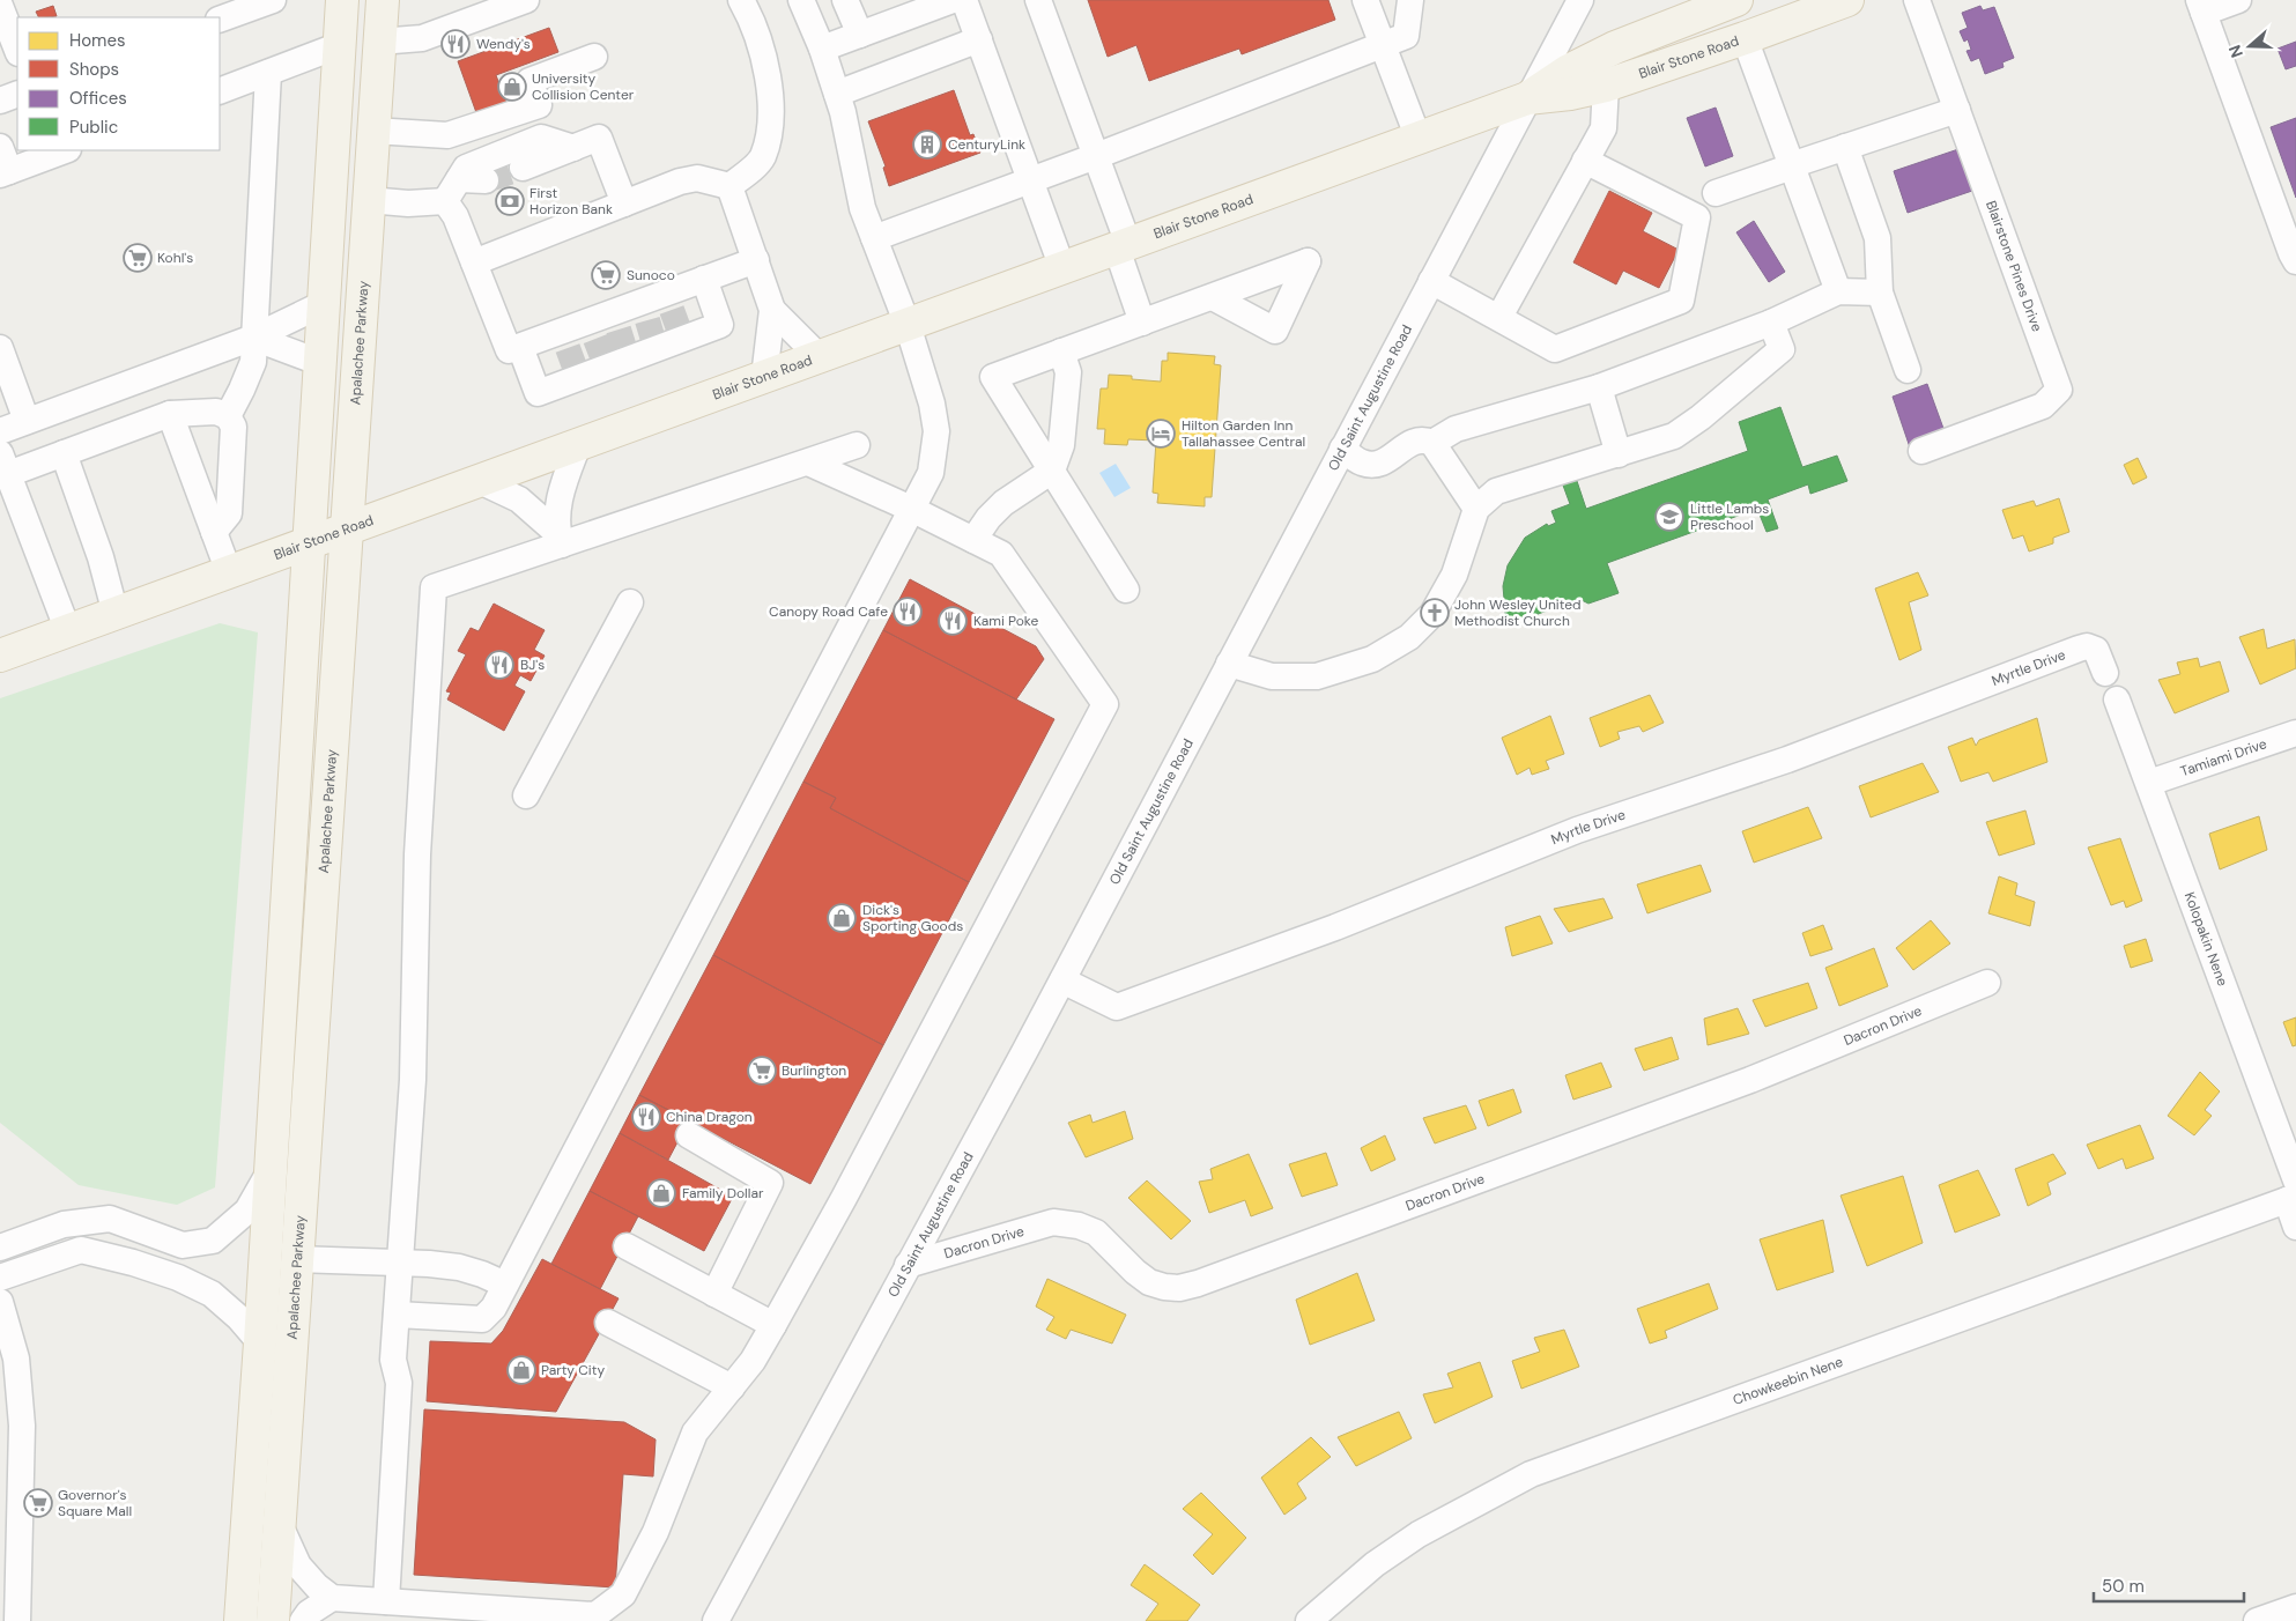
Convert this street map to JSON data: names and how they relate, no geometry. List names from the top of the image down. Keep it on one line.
{"streets":{"main road":["Blair Stone Road","Apalachee Parkway"],"street":["Blairstone Pines Drive","Old Saint Augustine Road","Myrtle Drive","Tamiami Drive","Kolopakin Nene","Dacron Drive","Chowkeebin Nene"]},"crossings":[["Blair Stone Road","Apalachee Parkway"],["Blair Stone Road","Old Saint Augustine Road"],["Old Saint Augustine Road","Myrtle Drive"],["Old Saint Augustine Road","Dacron Drive"],["Tamiami Drive","Kolopakin Nene"],["Kolopakin Nene","Chowkeebin Nene"]],"places":{"restaurant":["Wendy's","Canopy Road Cafe","Kami Poke","BJ's","China Dragon"],"shop":["University Collision Center","Dick's Sporting Goods","Family Dollar","Party City"],"building":["CenturyLink"],"bank":["First Horizon Bank"],"supermarket":["Kohl's","Sunoco","Burlington","Governor's Square Mall"],"hotel":["Hilton Garden Inn Tallahassee Central"],"school or university":["Little Lambs Preschool"],"church":["John Wesley United Methodist Church"]},"legend":["Homes","Shops","Offices","Public"],"scale_bar":"50 m","north":"left"}
